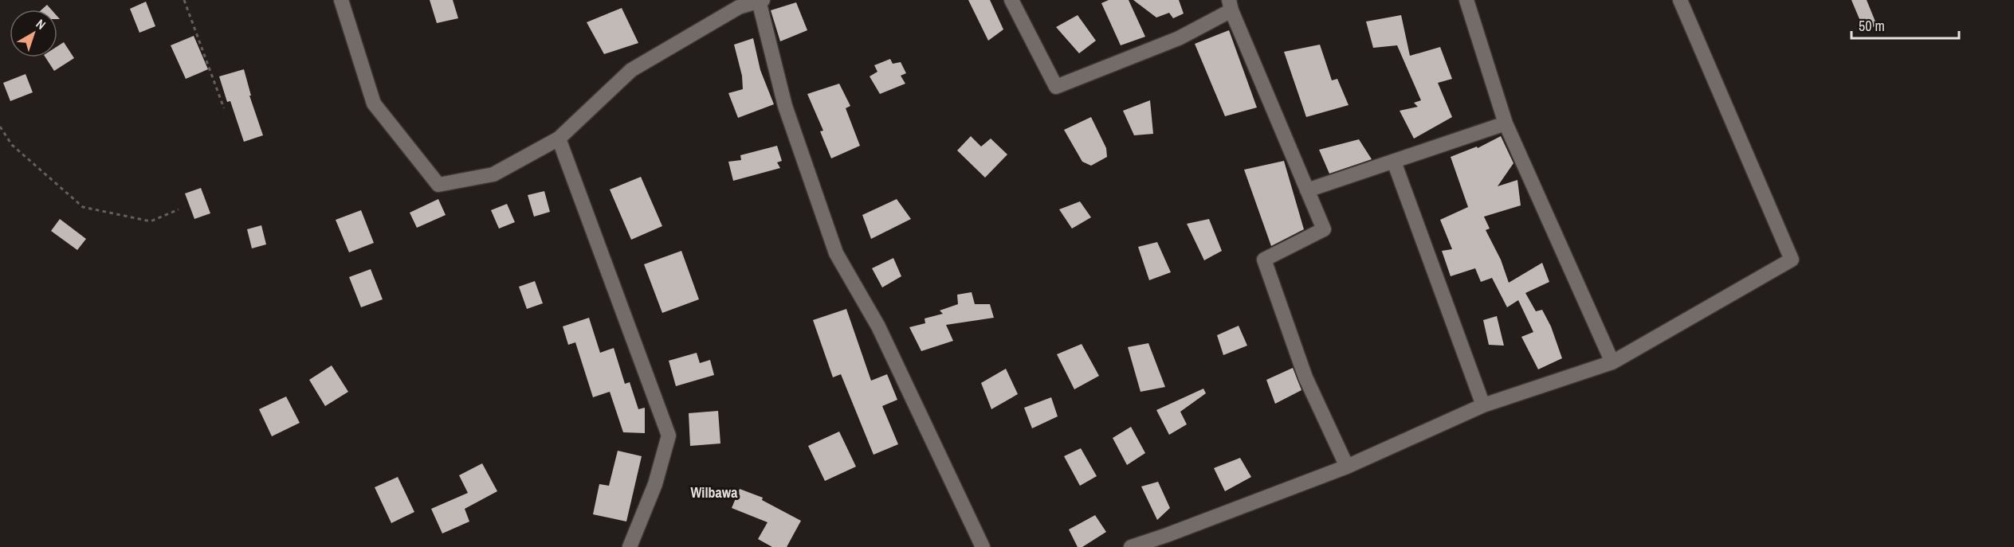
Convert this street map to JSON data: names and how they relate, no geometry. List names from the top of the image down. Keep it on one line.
{"districts":["Wilbawa"],"scale_bar":"50 m","north":"top right"}
